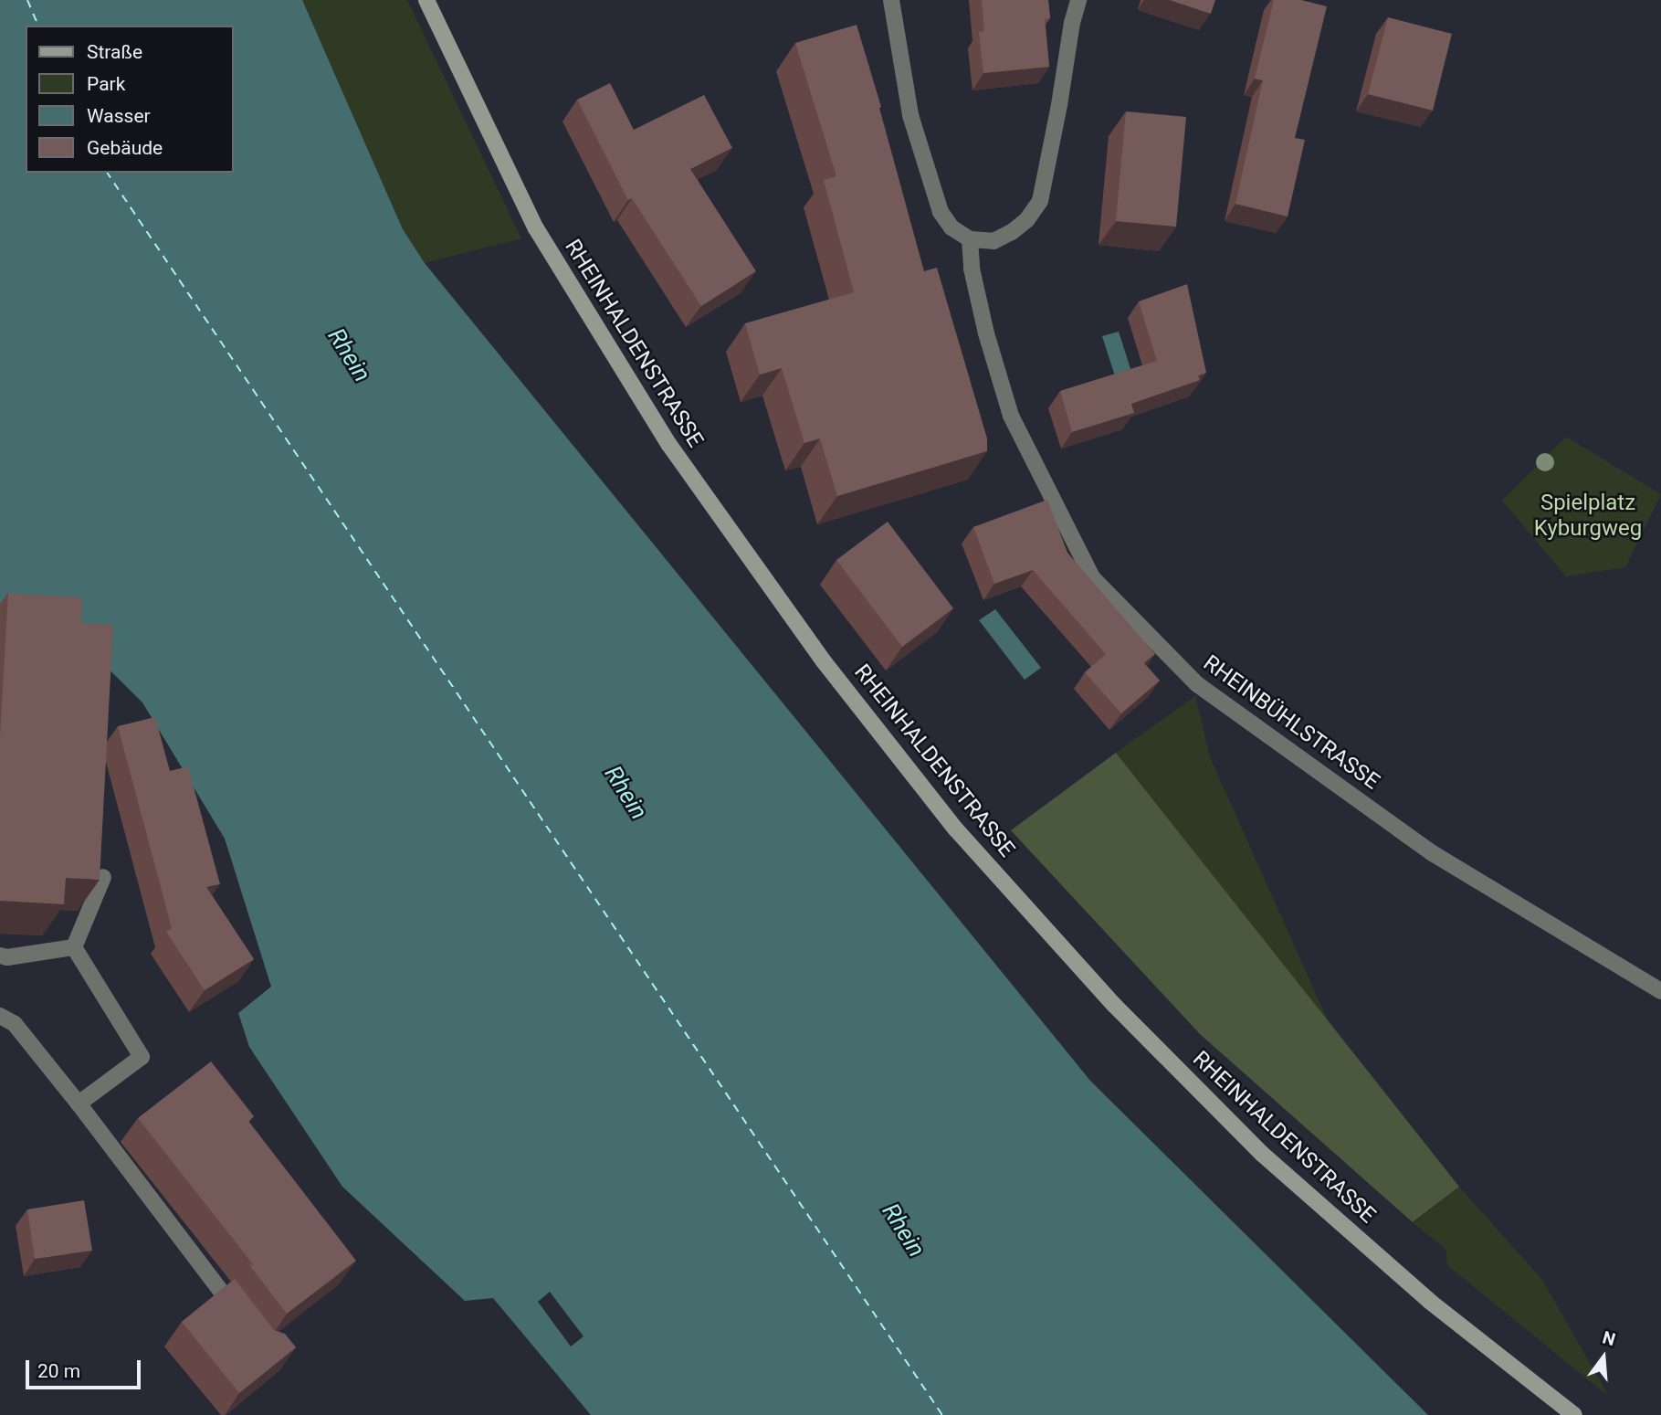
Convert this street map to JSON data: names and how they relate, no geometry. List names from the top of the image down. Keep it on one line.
{"streets":{"main road":["RHEINHALDENSTRASSE"],"street":["RHEINBÜHLSTRASSE"]},"water":["Rhein"],"parks":["Spielplatz Kyburgweg"],"legend":["Straße","Park","Wasser","Gebäude"],"scale_bar":"20 m","north":"top"}
